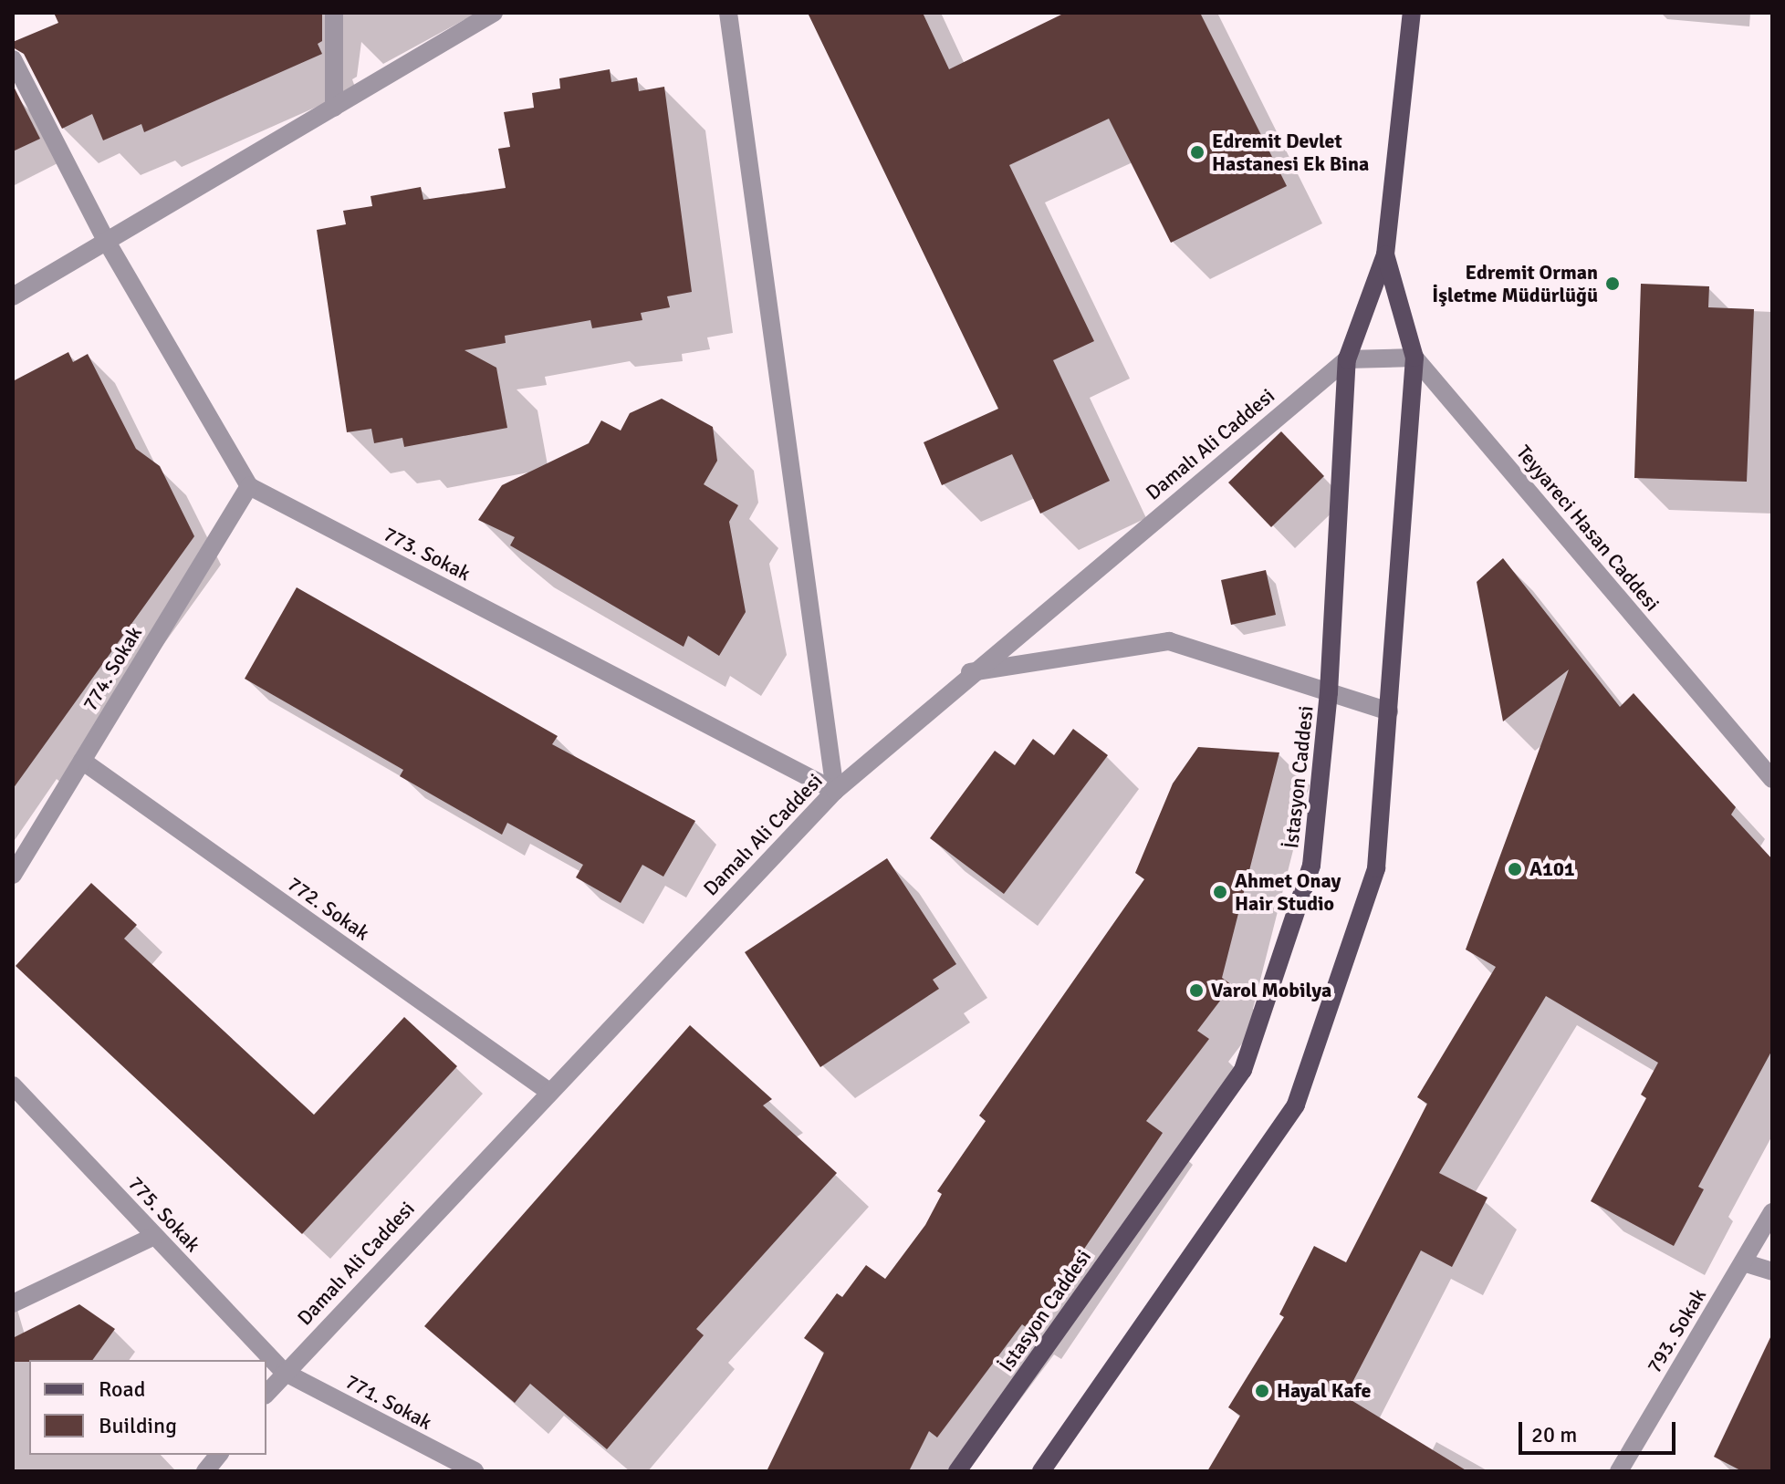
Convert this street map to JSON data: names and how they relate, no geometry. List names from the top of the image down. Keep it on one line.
{"streets":{"main road":["İstasyon Caddesi"],"street":["Damalı Ali Caddesi","Teyyareci Hasan Caddesi","773. Sokak","774. Sokak","772. Sokak","775. Sokak","793. Sokak","771. Sokak"]},"crossings":[["Damalı Ali Caddesi","773. Sokak"],["Damalı Ali Caddesi","İstasyon Caddesi"],["Damalı Ali Caddesi","772. Sokak"],["Damalı Ali Caddesi","775. Sokak"],["Damalı Ali Caddesi","771. Sokak"],["Teyyareci Hasan Caddesi","İstasyon Caddesi"],["773. Sokak","774. Sokak"],["774. Sokak","772. Sokak"],["775. Sokak","771. Sokak"]],"places":["Edremit Devlet Hastanesi Ek Bina","Edremit Orman İşletme Müdürlüğü","A101","Ahmet Onay Hair Studio","Varol Mobilya","Hayal Kafe"],"legend":["Road","Building"],"scale_bar":"20 m"}
